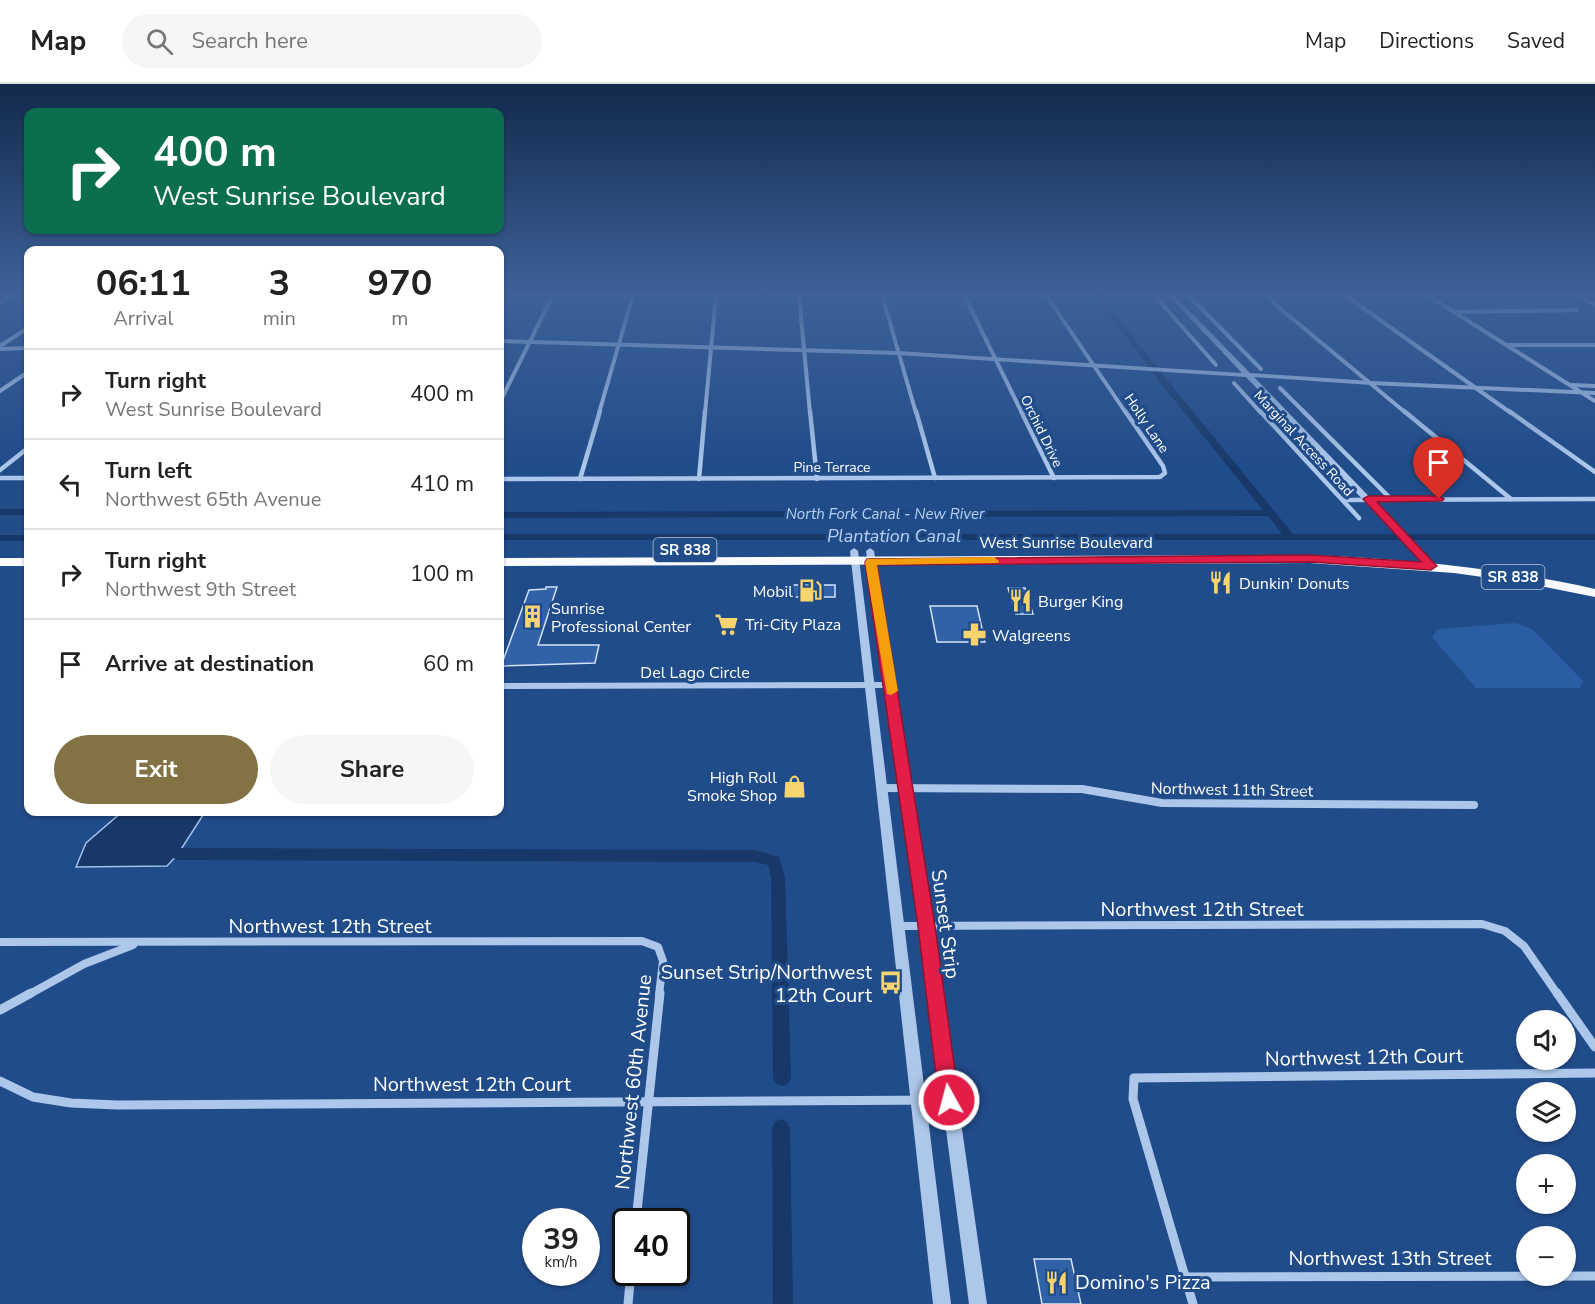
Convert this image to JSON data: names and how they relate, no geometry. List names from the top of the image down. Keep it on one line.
{"streets":{"highway":["West Sunrise Boulevard","SR 838"],"street":["Holly Lane","Orchid Drive","Marginal Access Road","Pine Terrace","Del Lago Circle","Northwest 11th Street","Northwest 12th Street","Sunset Strip","Northwest 12th Court","Northwest 60th Avenue","Northwest 13th Street"]},"crossings":[["Holly Lane","Pine Terrace"],["Orchid Drive","Pine Terrace"],["West Sunrise Boulevard","Sunset Strip"],["Del Lago Circle","Sunset Strip"],["Northwest 11th Street","Sunset Strip"],["Northwest 12th Street","Sunset Strip"],["Northwest 12th Street","Northwest 60th Avenue"],["Sunset Strip","Northwest 12th Court"],["Northwest 12th Court","Northwest 60th Avenue"],["Northwest 12th Court","Northwest 13th Street"]],"water":["North Fork Canal - New River","Plantation Canal"],"places":{"restaurant":["Dunkin' Donuts","Burger King","Domino's Pizza"],"fuel station":["Mobil"],"building":["Sunrise Professional Center"],"supermarket":["Tri-City Plaza"],"pharmacy":["Walgreens"],"shop":["High Roll Smoke Shop"],"bus stop":["Sunset Strip/Northwest 12th Court"]},"page":{"header":"Map","search":"Search here","nav":["Map","Directions","Saved"],"turn":["400 m","West Sunrise Boulevard"],"eta":["06:11","Arrival","3","min","970","m"],"list":[{"name":"Turn right","note":"West Sunrise Boulevard","value":"400 m"},{"name":"Turn left","note":"Northwest 65th Avenue","value":"410 m"},{"name":"Turn right","note":"Northwest 9th Street","value":"100 m"},{"name":"Arrive at destination","value":"60 m"}],"buttons":["Exit","Share"],"map_buttons":["+","−"],"speed":"39 km/h","limit":"40"}}
